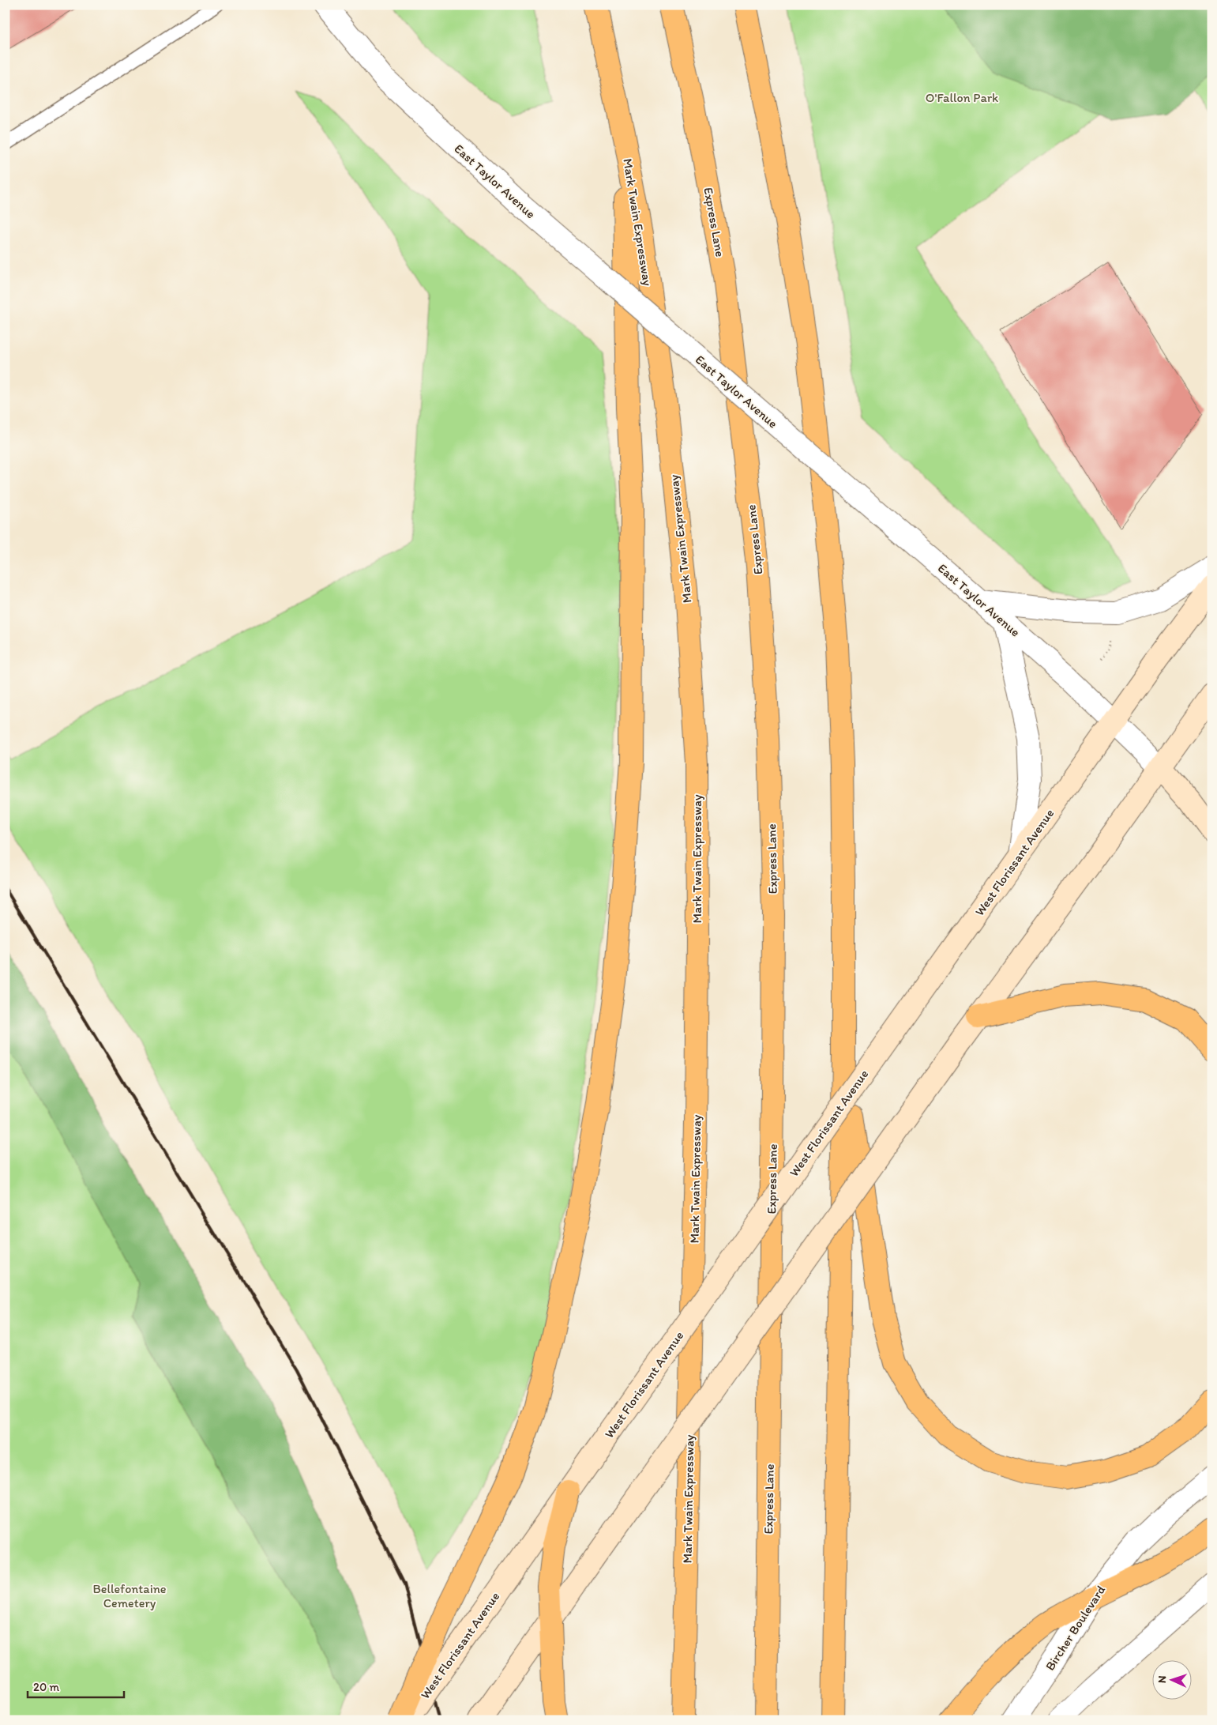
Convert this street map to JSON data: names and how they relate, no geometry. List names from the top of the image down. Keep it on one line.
{"streets":{"highway":["Mark Twain Expressway","Express Lane"],"main road":["West Florissant Avenue"],"street":["East Taylor Avenue","Bircher Boulevard"]},"crossings":[["East Taylor Avenue","West Florissant Avenue"]],"parks":["O'Fallon Park","Bellefontaine Cemetery"],"scale_bar":"20 m","north":"left"}
